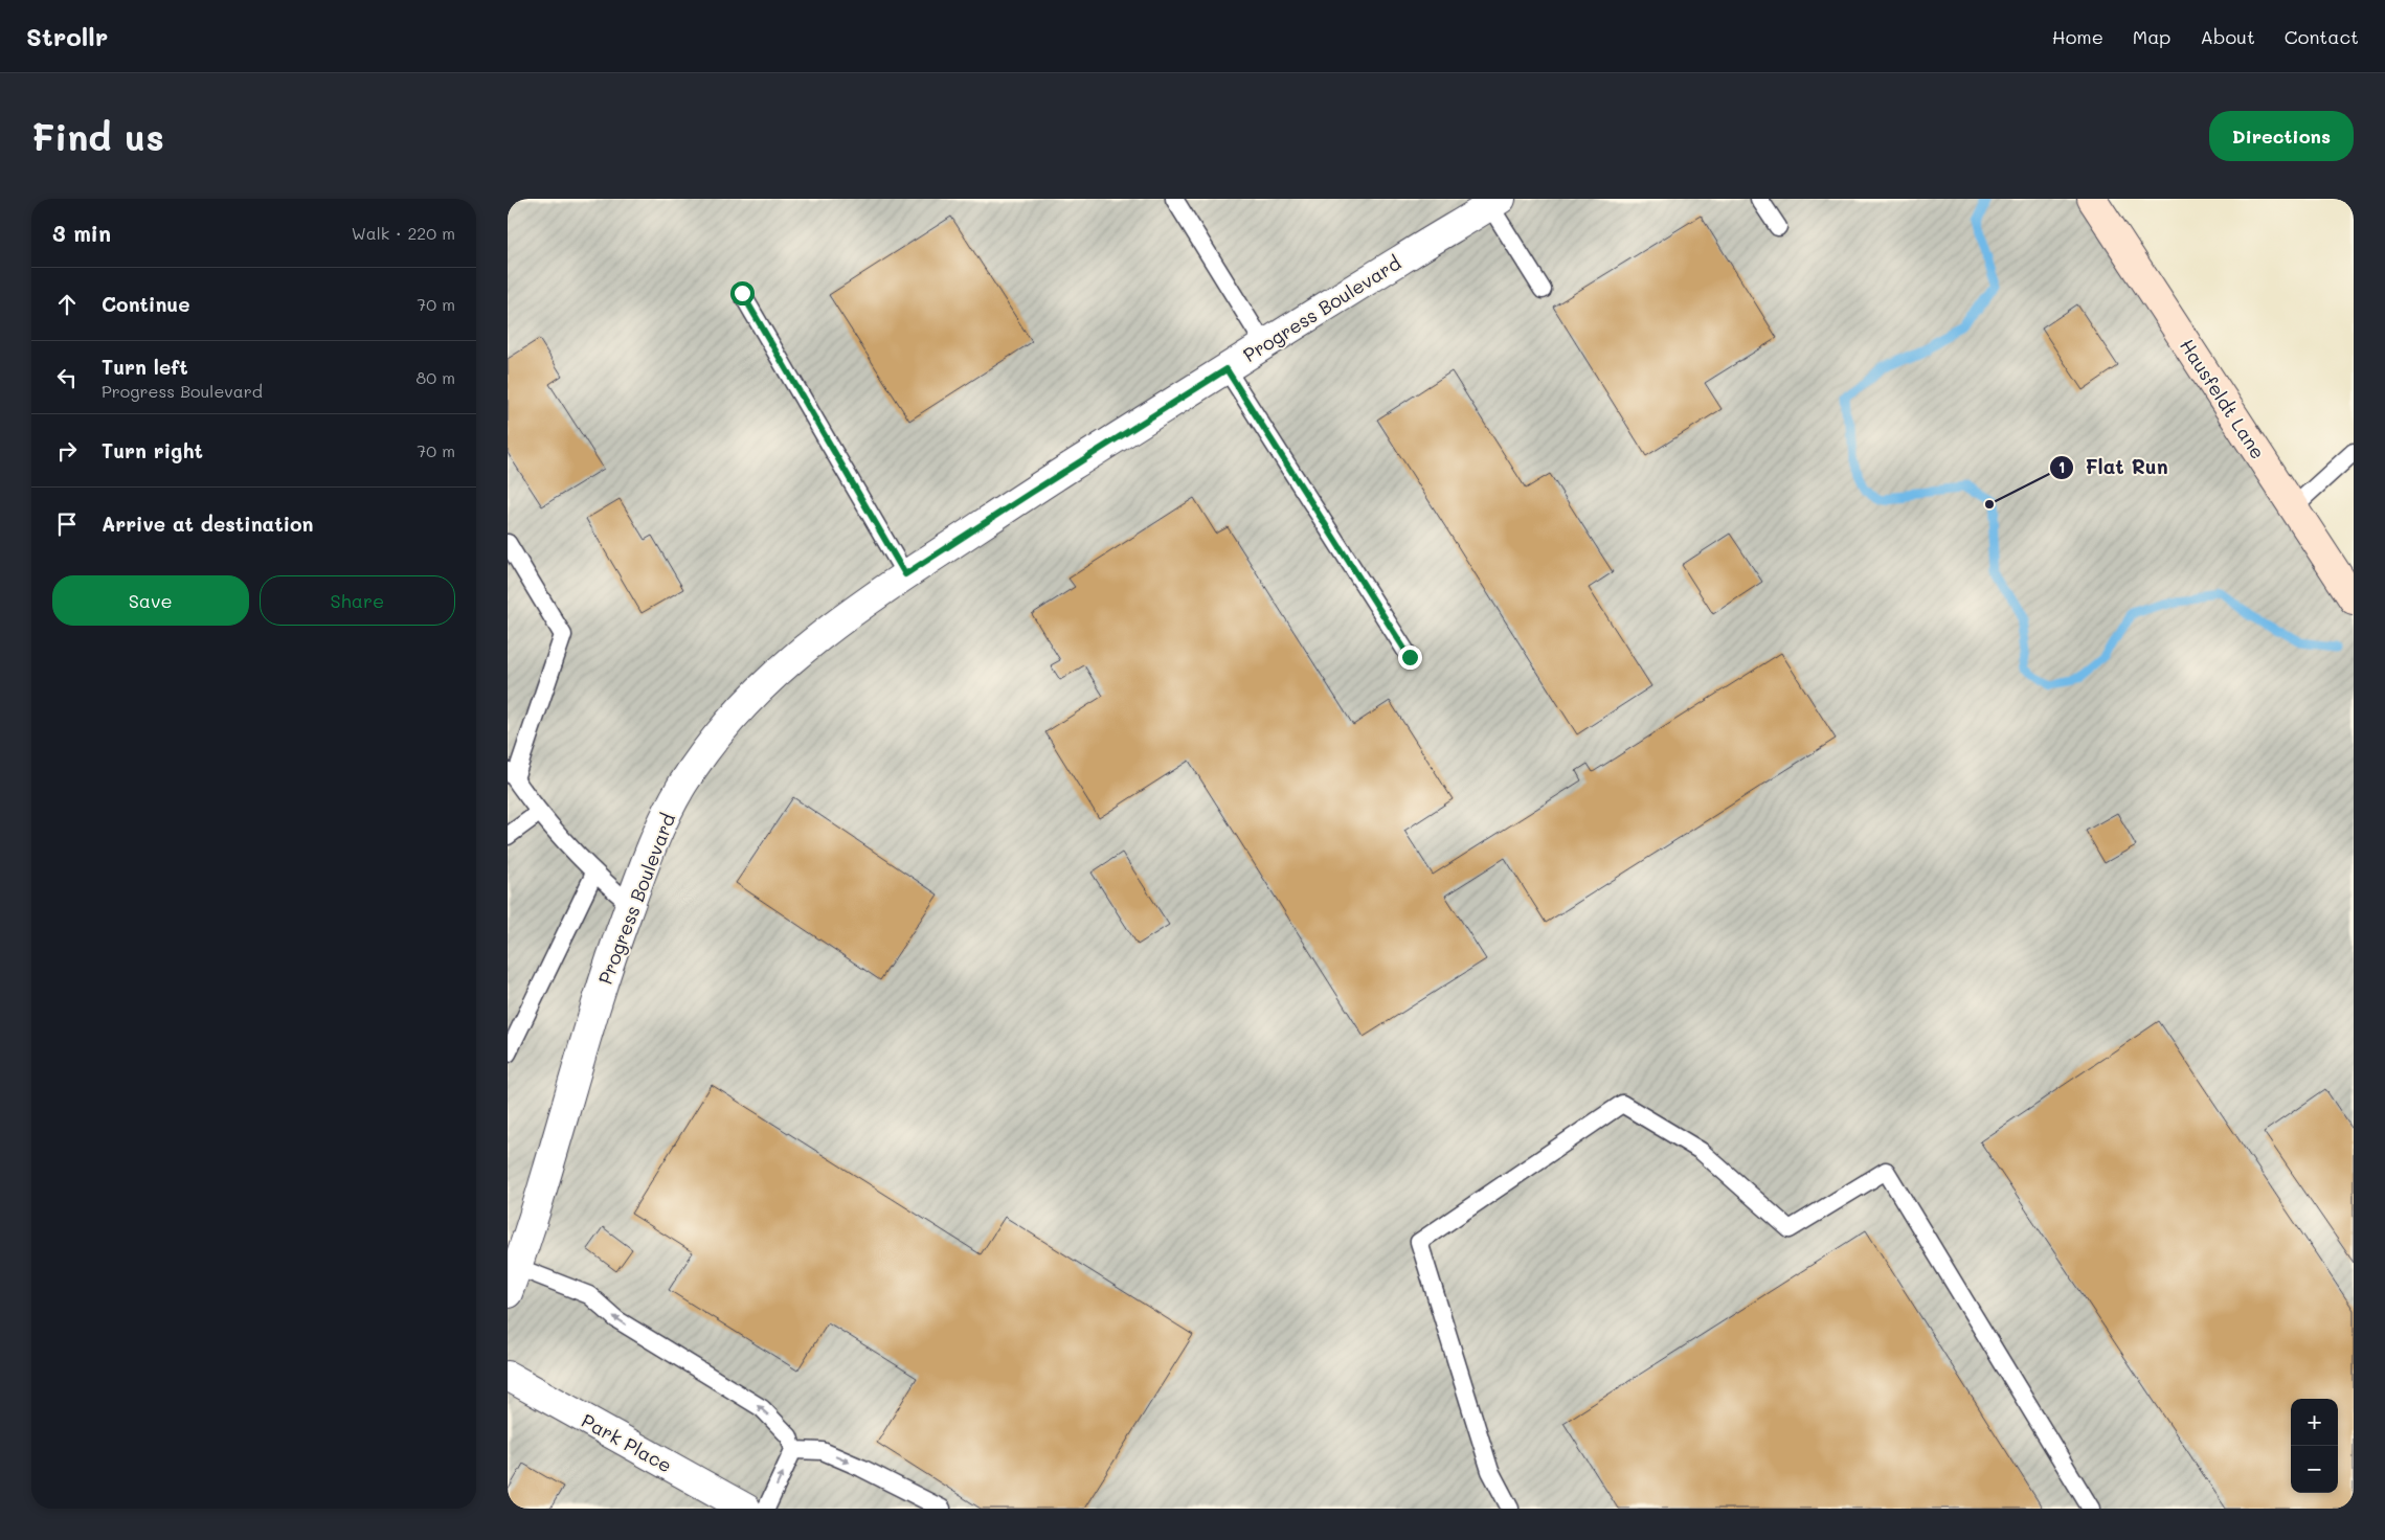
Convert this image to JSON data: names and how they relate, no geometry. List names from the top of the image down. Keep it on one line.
{"streets":{"street":["Progress Boulevard","Hausfeldt Lane","Park Place"]},"places":["Flat Run"],"page":{"header":"Strollr","nav":["Home","Map","About","Contact"],"buttons":["Directions",["Save","Share"]],"title":"Find us","heading":["3 min","Walk · 220 m"],"list":[["Continue","70 m"],["Turn left","Progress Boulevard","80 m"],["Turn right","70 m"],"Arrive at destination"],"map_buttons":["+","−"]}}
